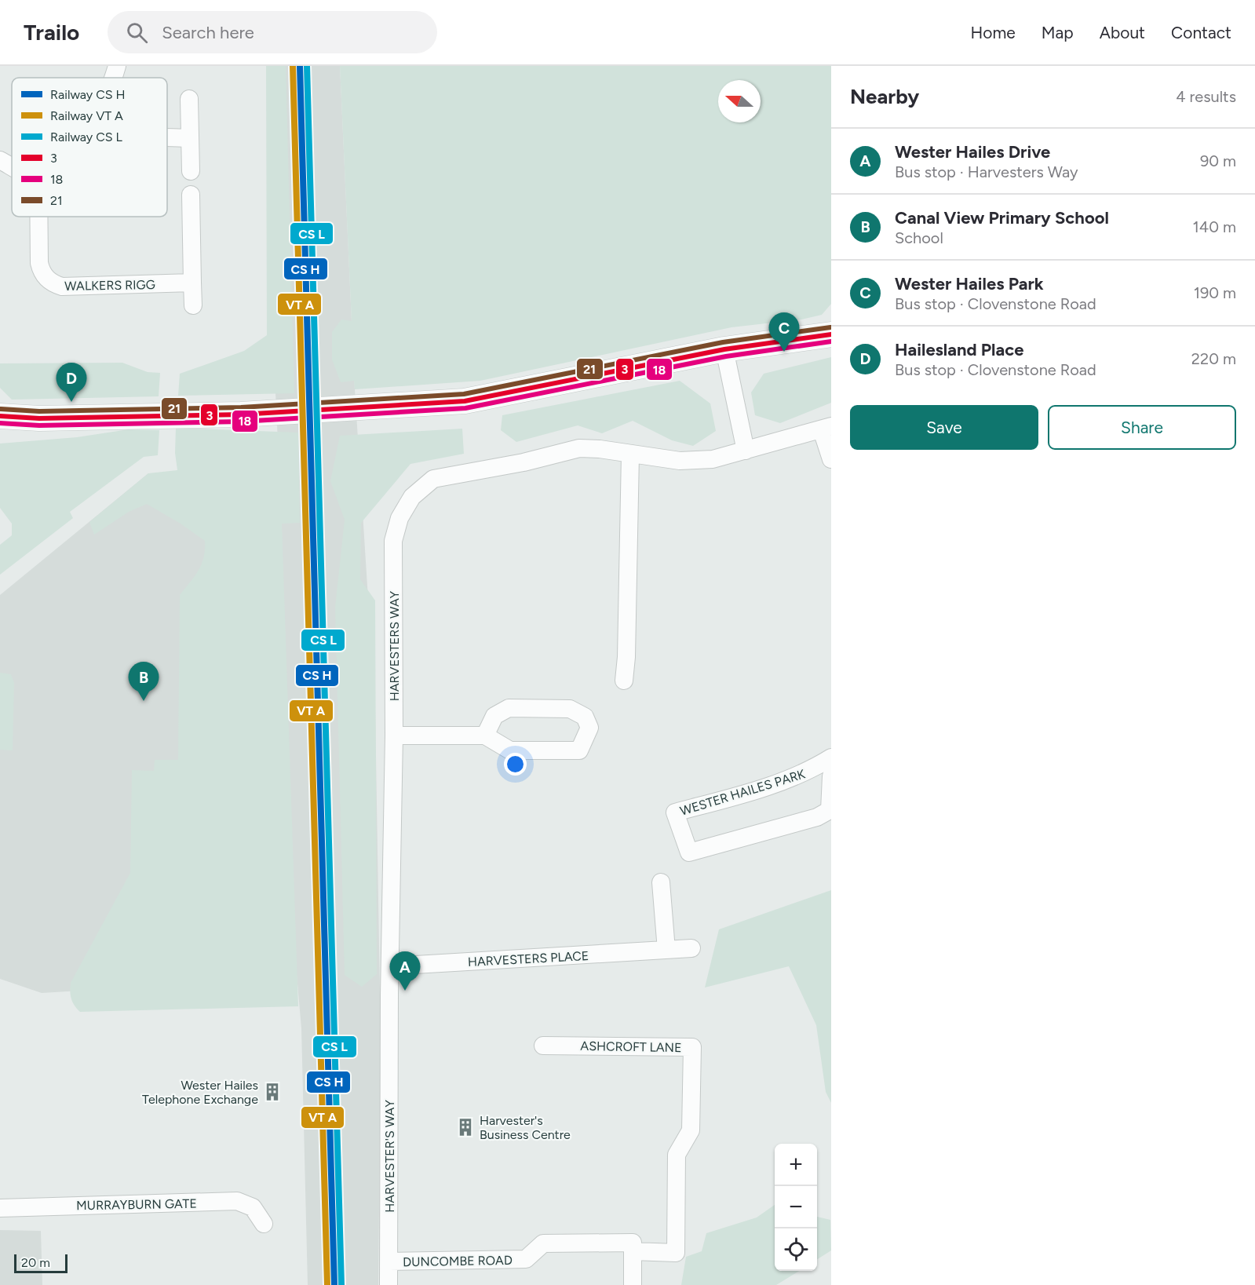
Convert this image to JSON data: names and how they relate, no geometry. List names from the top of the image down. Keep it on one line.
{"streets":{"street":["WALKERS RIGG","HARVESTERS WAY","WESTER HAILES PARK","HARVESTERS PLACE","ASHCROFT LANE","HARVESTER'S WAY","MURRAYBURN GATE","DUNCOMBE ROAD"]},"crossings":[["HARVESTERS WAY","HARVESTERS PLACE"],["HARVESTERS WAY","HARVESTER'S WAY"],["ASHCROFT LANE","DUNCOMBE ROAD"],["HARVESTER'S WAY","DUNCOMBE ROAD"]],"places":{"building":["Wester Hailes Telephone Exchange","Harvester's Business Centre"]},"lines":["transit line 21","transit line 3","transit line 18"],"legend":["Railway CS H","Railway VT A","Railway CS L","3","18","21"],"scale_bar":"20 m","north":"left","page":{"header":"Trailo","search":"Search here","nav":["Home","Map","About","Contact"],"heading":["Nearby","4 results"],"list":[{"mark":"A","name":"Wester Hailes Drive","note":"Bus stop · Harvesters Way","value":"90 m"},{"mark":"B","name":"Canal View Primary School","note":"School","value":"140 m"},{"mark":"C","name":"Wester Hailes Park","note":"Bus stop · Clovenstone Road","value":"190 m"},{"mark":"D","name":"Hailesland Place","note":"Bus stop · Clovenstone Road","value":"220 m"}],"pins":["C","D","B","A"],"buttons":["Save","Share"],"map_buttons":["+","−"],"scale":"20 m"}}
